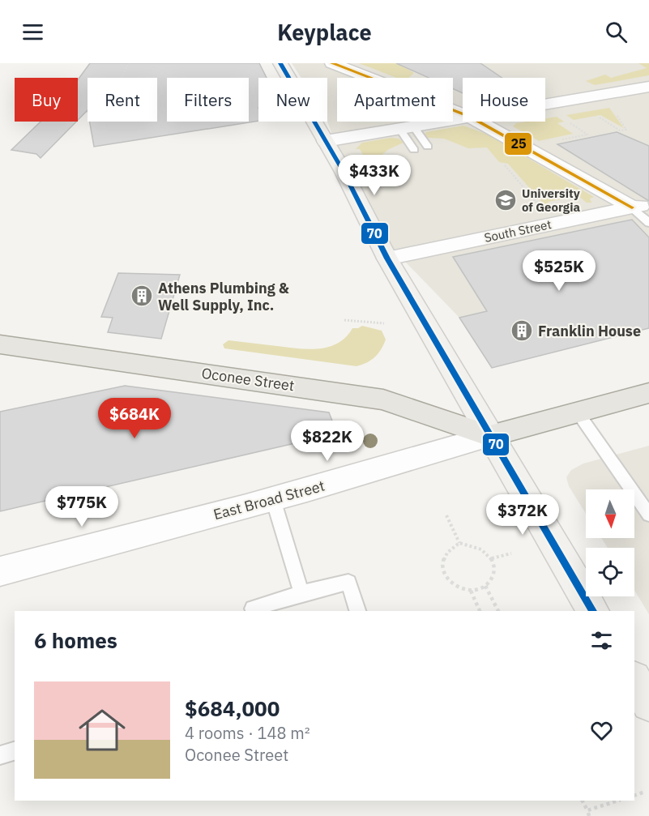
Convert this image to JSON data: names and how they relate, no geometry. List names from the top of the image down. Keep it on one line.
{"streets":{"main road":["Oconee Street","East Broad Street"],"street":["South Street"]},"crossings":[["Oconee Street","East Broad Street"]],"places":{"school or university":["University of Georgia"],"building":["Athens Plumbing & Well Supply, Inc.","Franklin House"]},"lines":["transit line 70","transit line 25"],"north":"bottom","page":{"header":"Keyplace","chip":["Buy","Rent","Filters","New","Apartment","House"],"price":["$433K","$525K","$684K","$822K","$775K","$372K"],"heading":"6 homes","list":[{"name":"$684,000","note":"4 rooms · 148 m² · Oconee Street"}]}}
